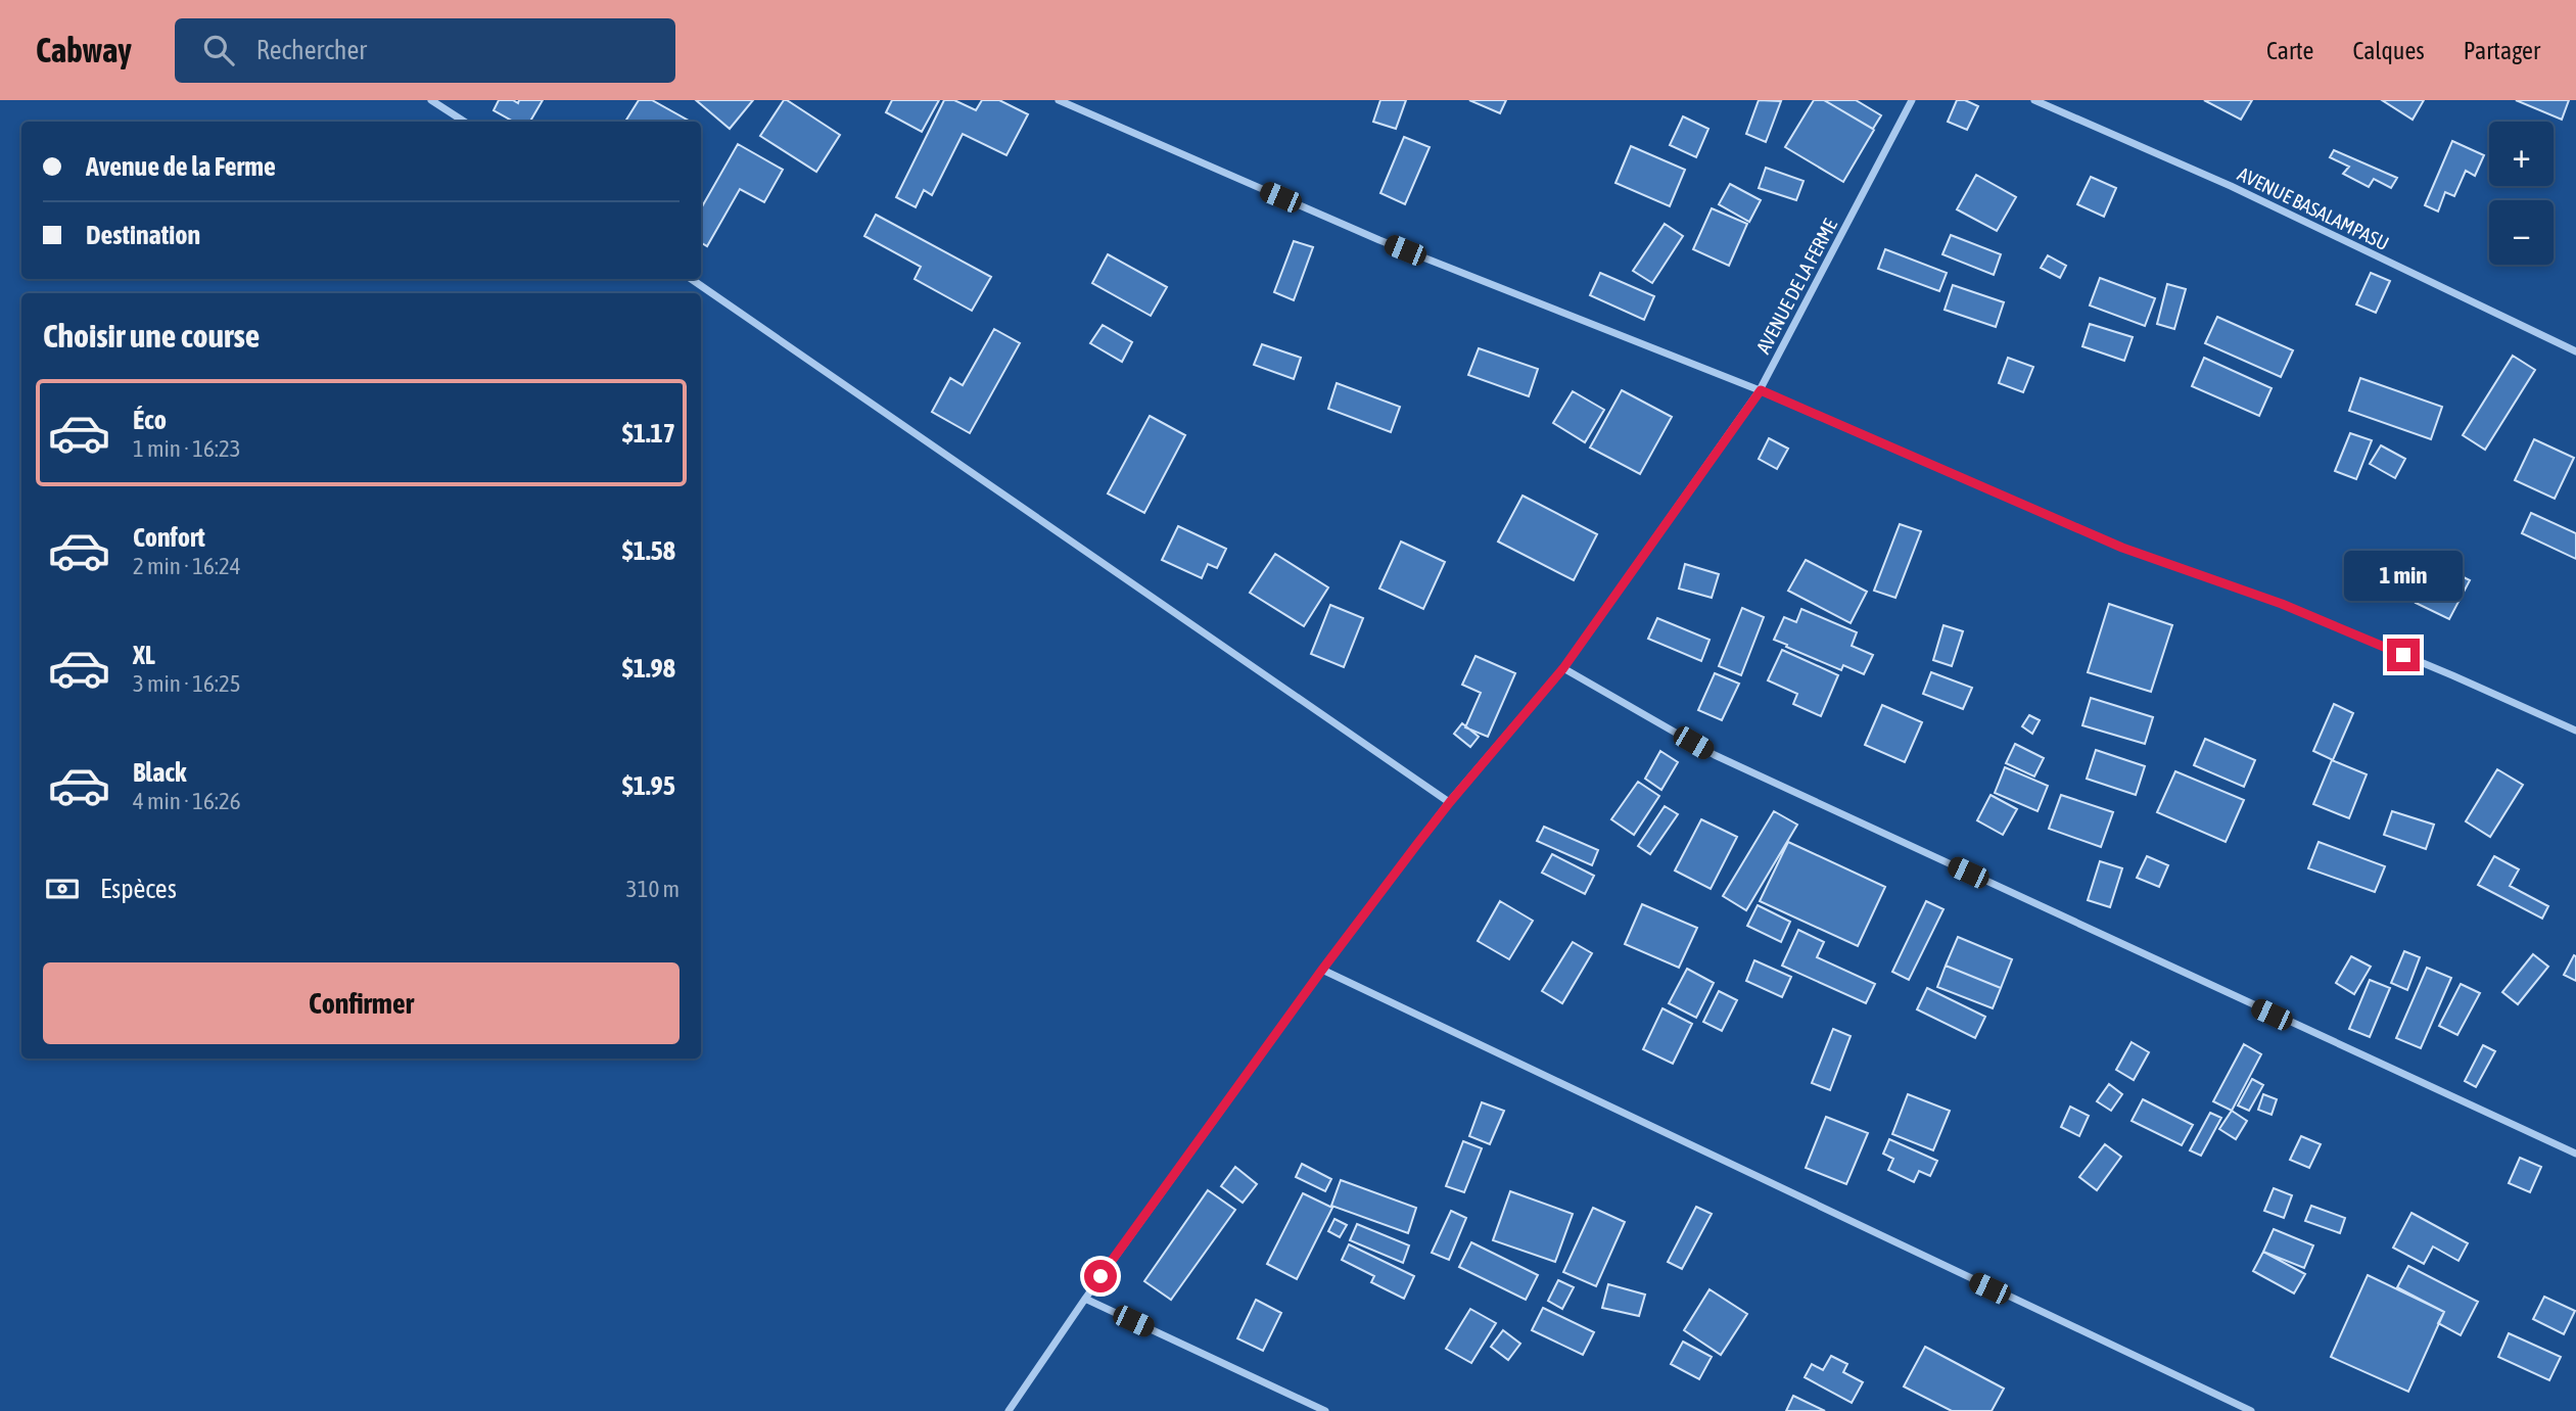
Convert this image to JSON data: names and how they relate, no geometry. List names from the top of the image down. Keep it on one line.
{"streets":{"street":["AVENUE BASALAMPASU","AVENUE DE LA FERME"]},"page":{"header":"Cabway","search":"Rechercher","nav":["Carte","Calques","Partager"],"map_buttons":["+","−"],"banner":["Avenue de la Ferme","Destination"],"heading":"Choisir une course","list":[{"name":"Éco","note":"1 min · 16:23","value":"$1.17"},{"name":"Confort","note":"2 min · 16:24","value":"$1.58"},{"name":"XL","note":"3 min · 16:25","value":"$1.98"},{"name":"Black","note":"4 min · 16:26","value":"$1.95"}],"bubble":"1 min","pay":["Espèces","310 m"],"buttons":"Confirmer"}}
